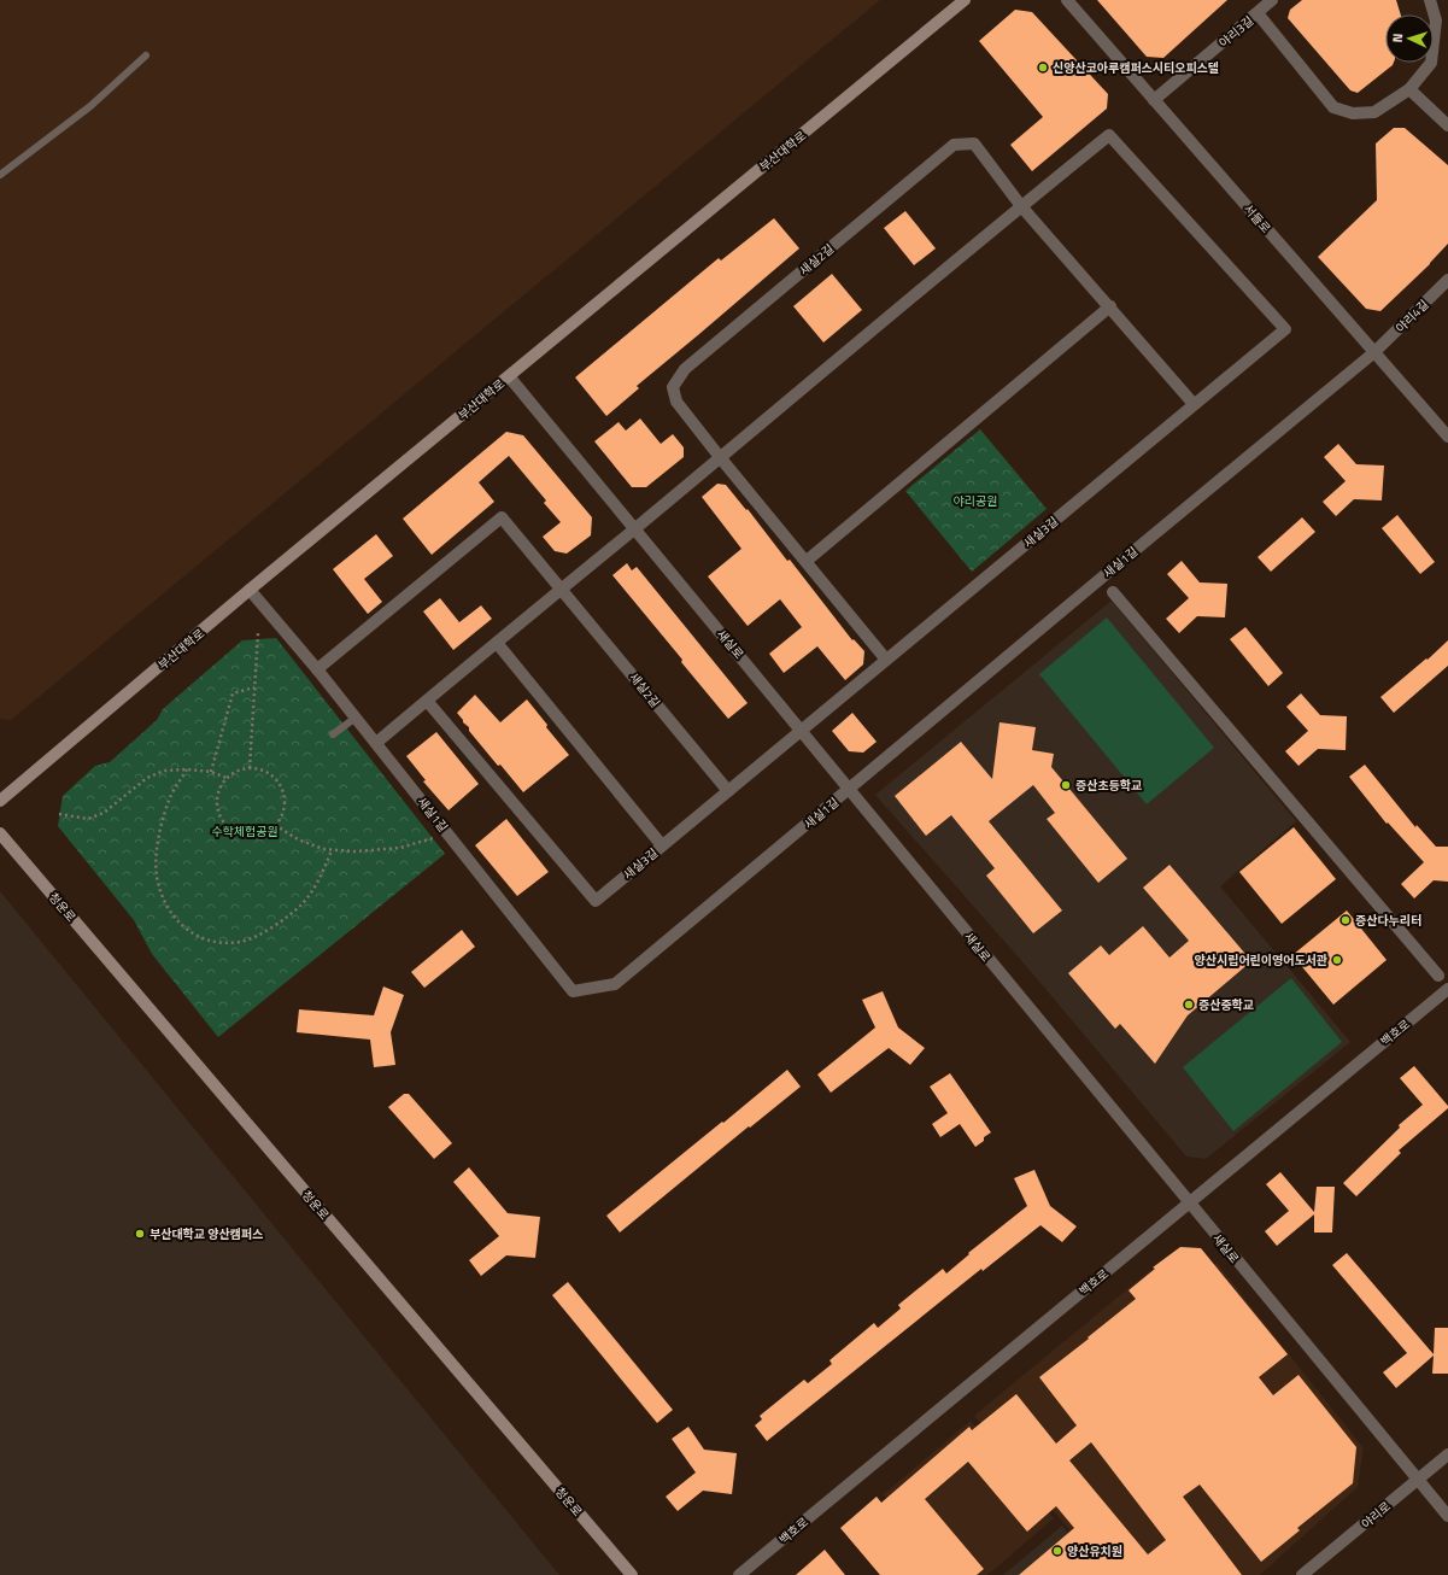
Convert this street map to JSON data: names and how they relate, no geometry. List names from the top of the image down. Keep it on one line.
{"streets":{"street":["야리3길","부산대학로","서들로","새실2길","야리4길","새실3길","새실1길","새실로","청운로","백호로","야리로"]},"crossings":[["야리3길","서들로"],["부산대학로","새실1길"],["부산대학로","새실로"],["서들로","야리4길"],["서들로","새실1길"],["새실2길","새실3길"],["야리4길","새실1길"],["새실3길","새실로"],["새실1길","새실로"],["새실로","백호로"],["새실로","야리로"]],"parks":["야리공원","수학체험공원"],"places":["신양산코아루캠퍼스시티오피스텔","증산초등학교","증산다누리터","양산시립어린이영어도서관","증산중학교","부산대학교 양산캠퍼스","양산유치원"],"north":"left"}
